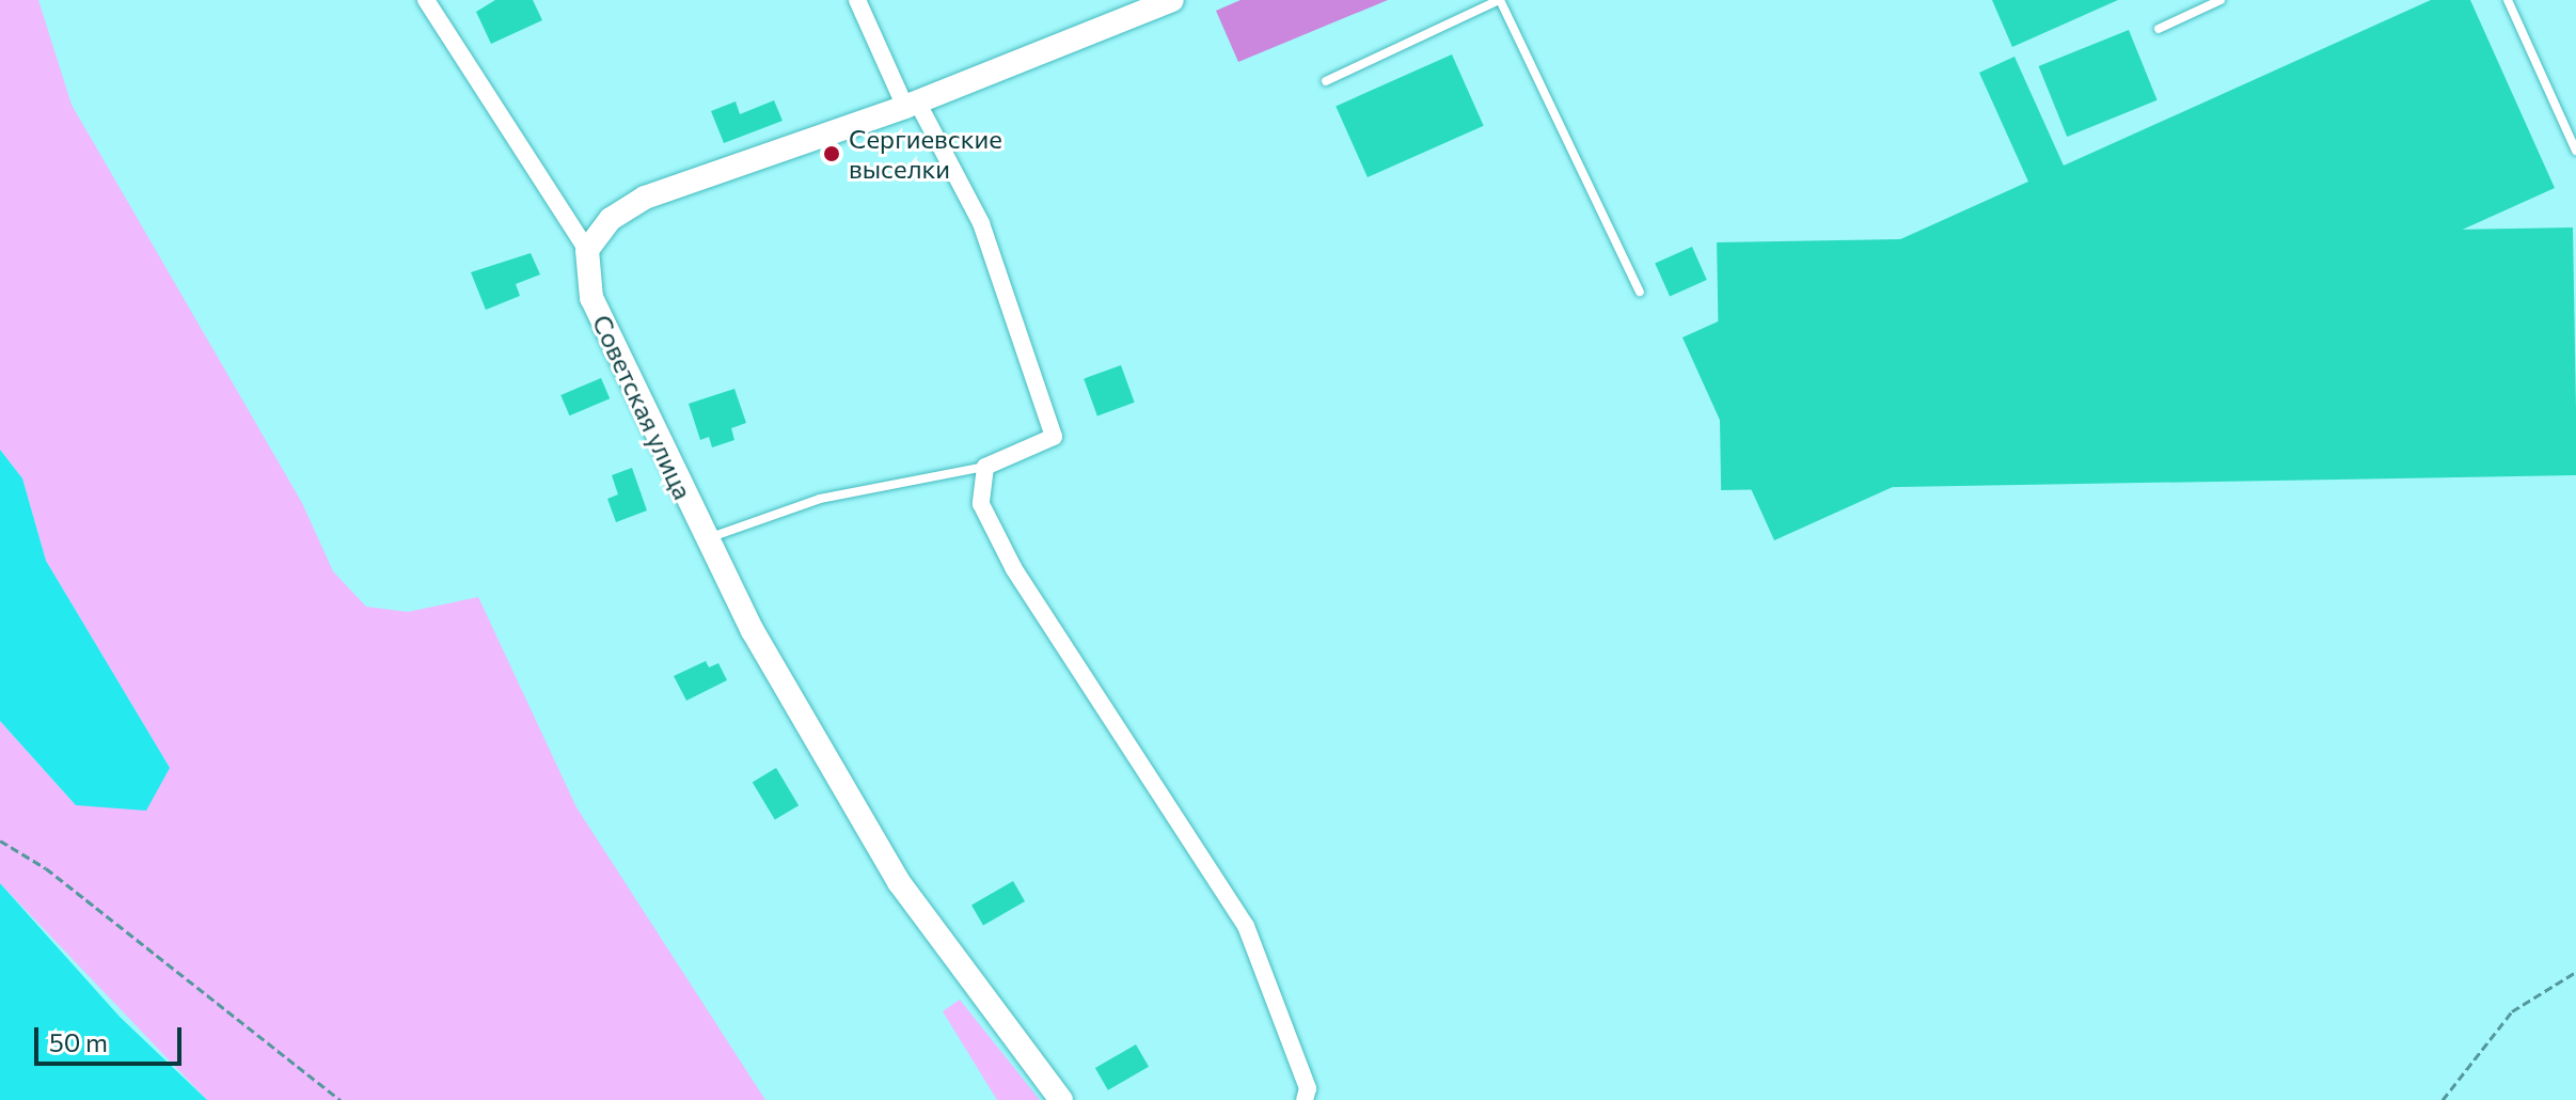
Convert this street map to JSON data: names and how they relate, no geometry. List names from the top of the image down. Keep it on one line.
{"streets":{"street":["Советская улица"]},"places":["Сергиевские выселки"],"scale_bar":"50 m"}
